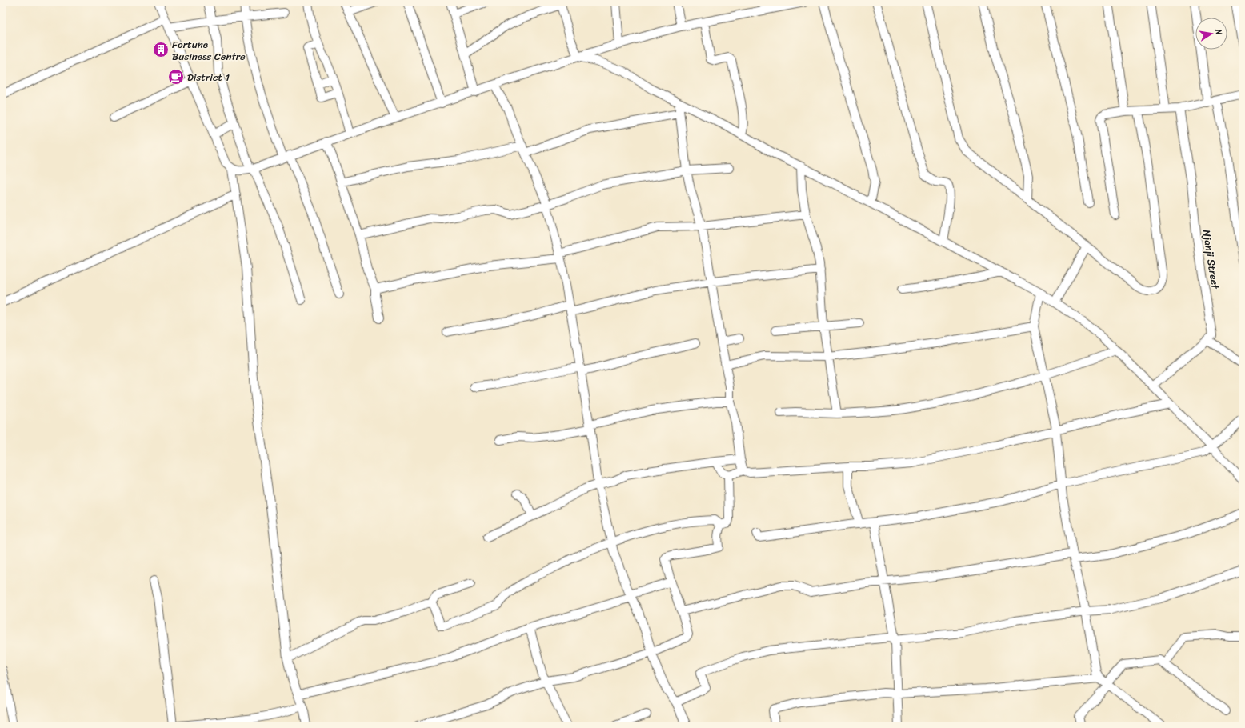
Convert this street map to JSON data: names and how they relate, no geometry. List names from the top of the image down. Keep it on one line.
{"streets":{"street":["Njanji Street"]},"places":{"building":["Fortune Business Centre"],"cafe":["District 1"]},"north":"right"}
